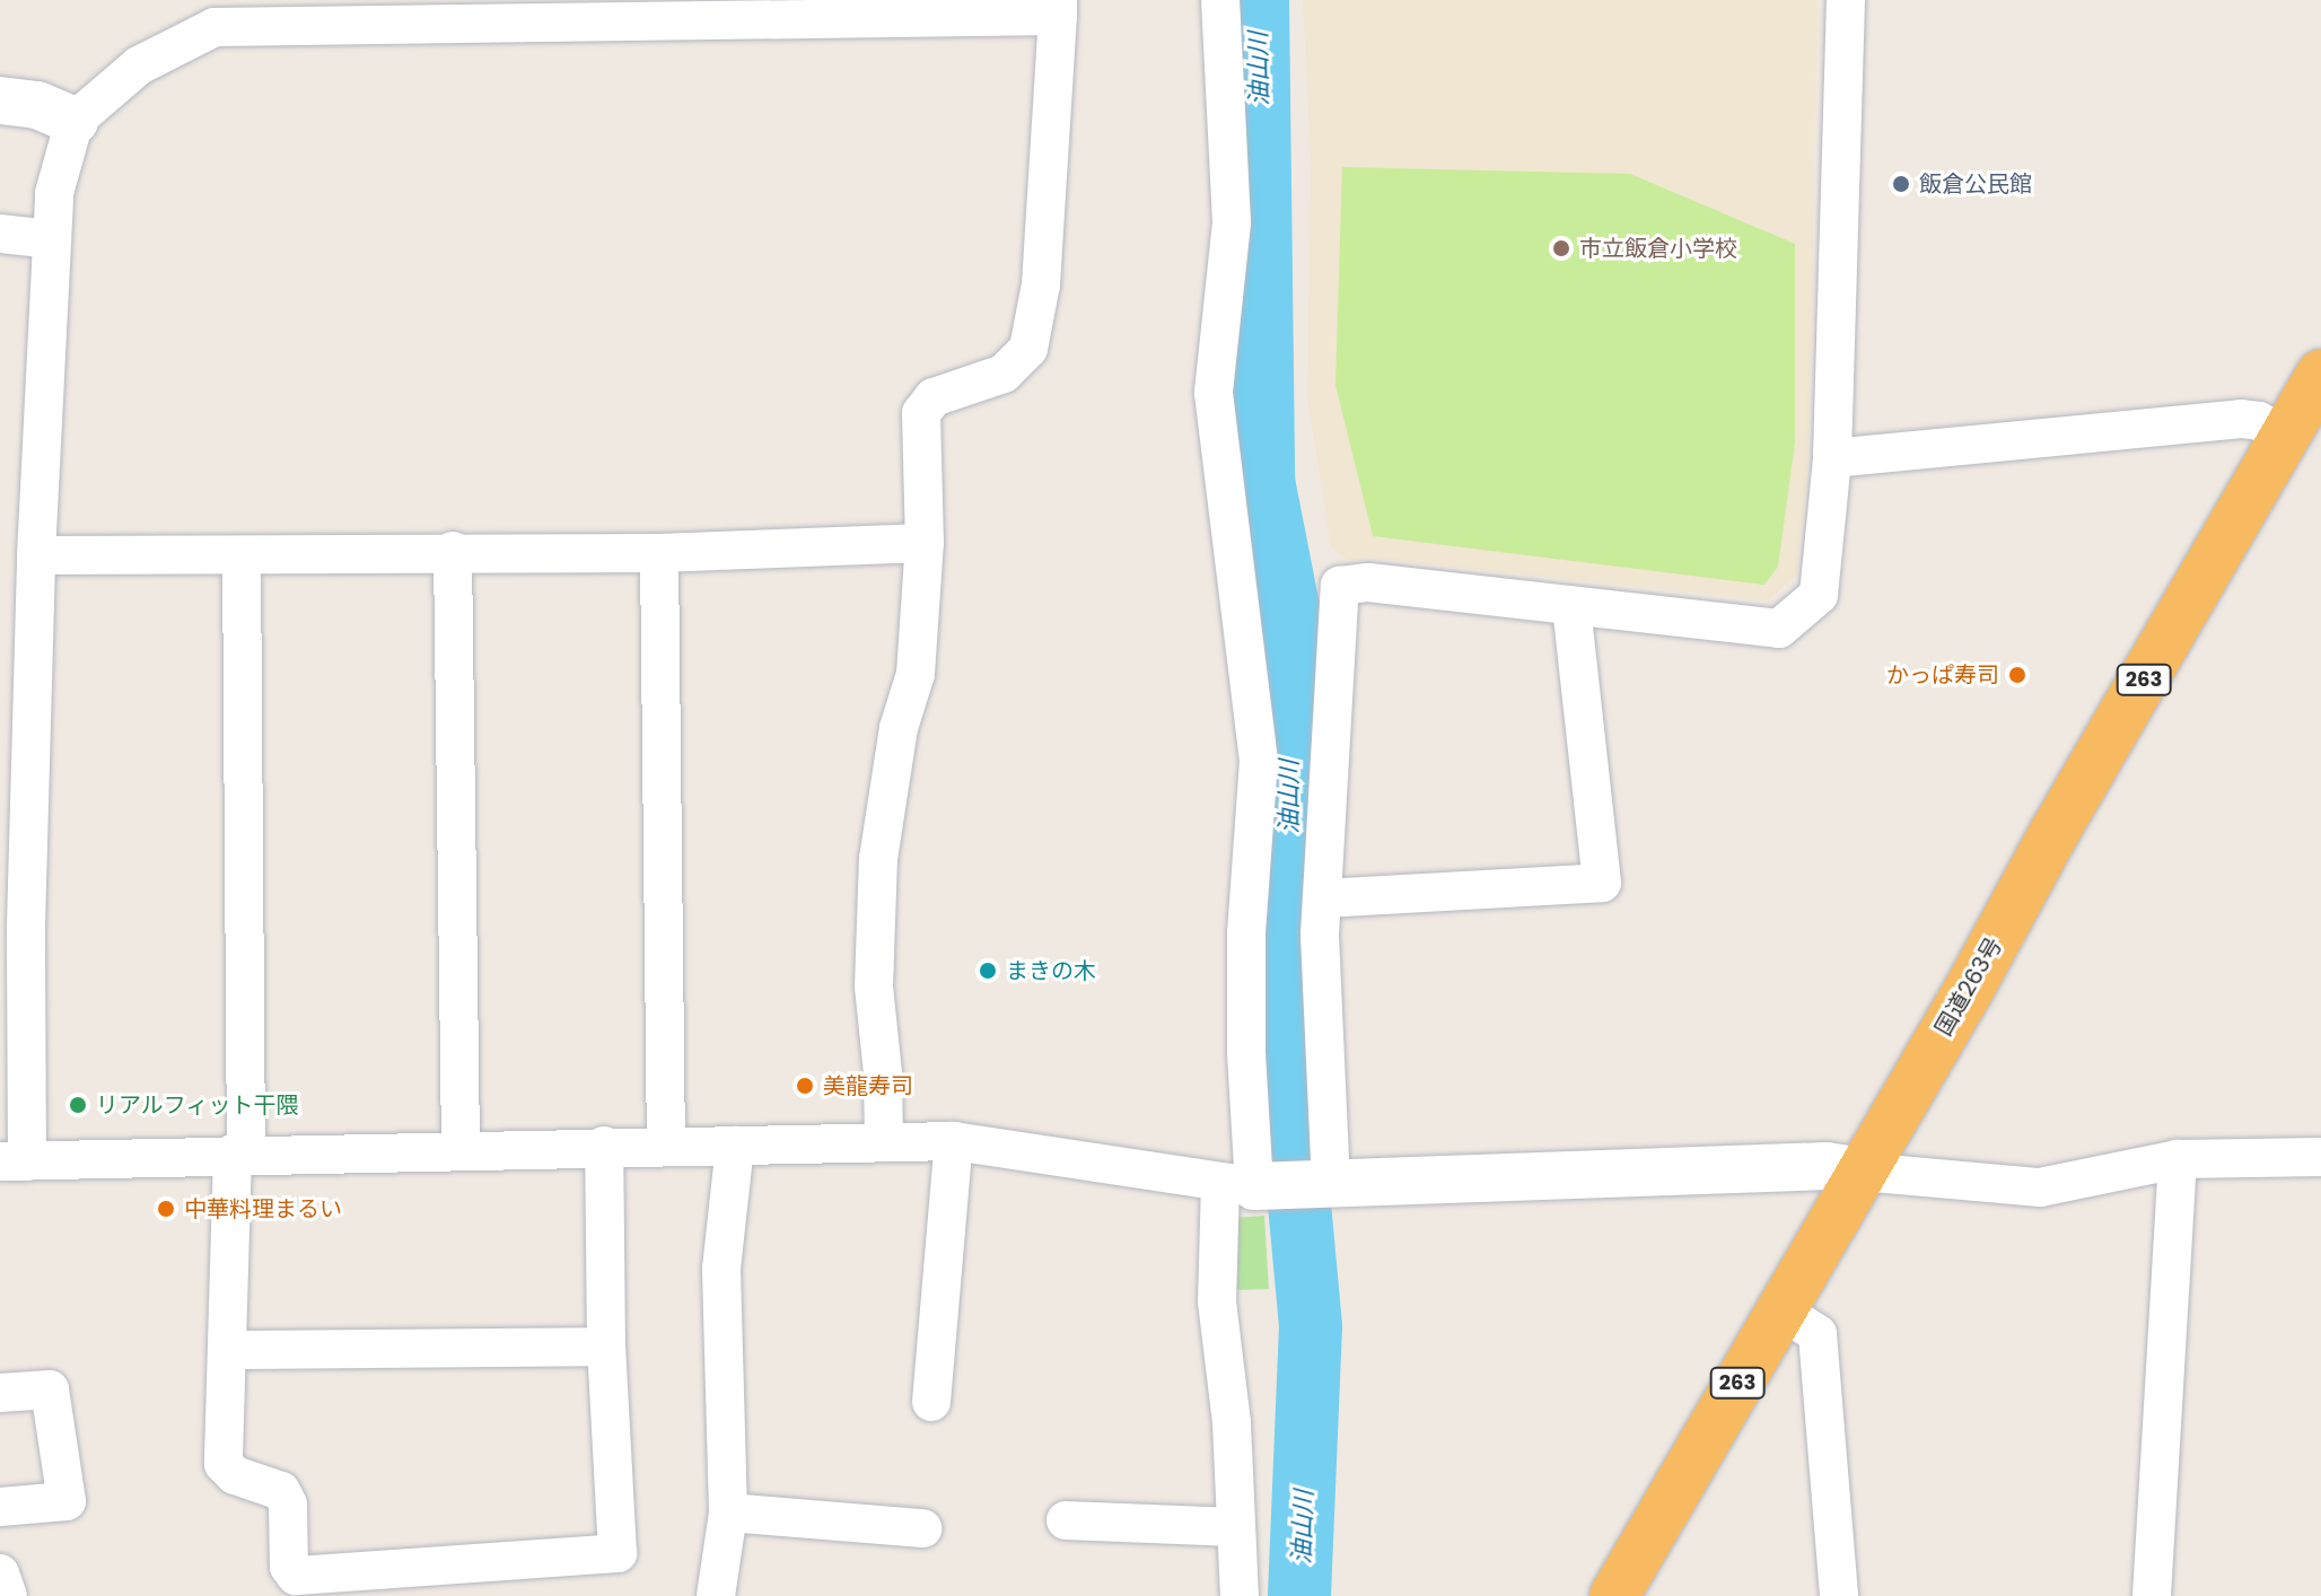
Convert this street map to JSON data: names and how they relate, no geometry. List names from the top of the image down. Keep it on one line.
{"streets":{"highway":["263","国道263号"]},"water":["油山川"],"places":["飯倉公民館","市立飯倉小学校","かっぱ寿司","まきの木","美龍寿司","リアルフィット干隈","中華料理まるい"]}
